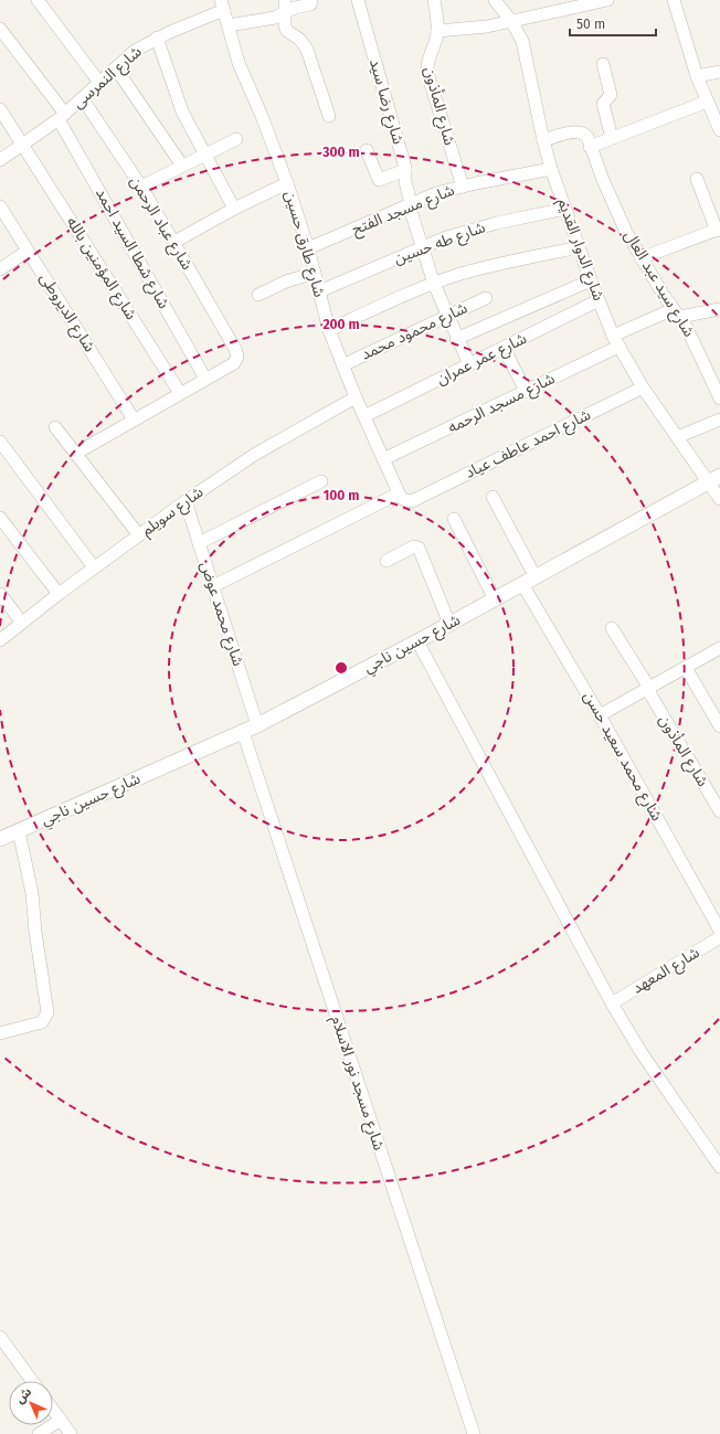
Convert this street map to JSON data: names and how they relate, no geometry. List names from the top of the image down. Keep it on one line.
{"streets":{"street":["شارع النمرسى","شارع رضا سيد","شارع المأذون","شارع مسجد الفتح","شارع عباد الرحمن","شارع طه حسين","شارع طارق حسين","شارع شطا السيد احمد","شارع الدوار القديم","شارع المؤمنين بالله","شارع سيد عبد العال","شارع الديروطى","شارع محمود محمد","شارع عمر عمران","شارع مسجد الرحمه","شارع احمد عاطف عياد","شارع سويلم","شارع محمد عوض","شارع حسين ناجي","شارع محمد سعيد حسن","شارع المعهد","شارع مسجد نور الاسلام"]},"crossings":[["شارع النمرسى","شارع عباد الرحمن"],["شارع النمرسى","شارع طارق حسين"],["شارع النمرسى","شارع شطا السيد احمد"],["شارع النمرسى","شارع المؤمنين بالله"],["شارع رضا سيد","شارع مسجد الفتح"],["شارع رضا سيد","شارع طه حسين"],["شارع رضا سيد","شارع محمود محمد"],["شارع رضا سيد","شارع عمر عمران"],["شارع المأذون","شارع مسجد الفتح"],["شارع مسجد الفتح","شارع طارق حسين"],["شارع مسجد الفتح","شارع الدوار القديم"],["شارع عباد الرحمن","شارع شطا السيد احمد"],["شارع طه حسين","شارع طارق حسين"],["شارع طه حسين","شارع الدوار القديم"],["شارع طارق حسين","شارع محمود محمد"],["شارع طارق حسين","شارع عمر عمران"],["شارع طارق حسين","شارع مسجد الرحمه"],["شارع طارق حسين","شارع احمد عاطف عياد"],["شارع طارق حسين","شارع سويلم"],["شارع الدوار القديم","شارع سيد عبد العال"],["شارع الدوار القديم","شارع عمر عمران"],["شارع الدوار القديم","شارع مسجد الرحمه"],["شارع الدوار القديم","شارع احمد عاطف عياد"],["شارع الدوار القديم","شارع حسين ناجي"],["شارع سيد عبد العال","شارع مسجد الرحمه"],["شارع سويلم","شارع محمد عوض"],["شارع محمد عوض","شارع حسين ناجي"],["شارع حسين ناجي","شارع محمد سعيد حسن"],["شارع حسين ناجي","شارع مسجد نور الاسلام"]],"scale_bar":"50 m","north":"top left","rings":["300 m","200 m","100 m"]}
